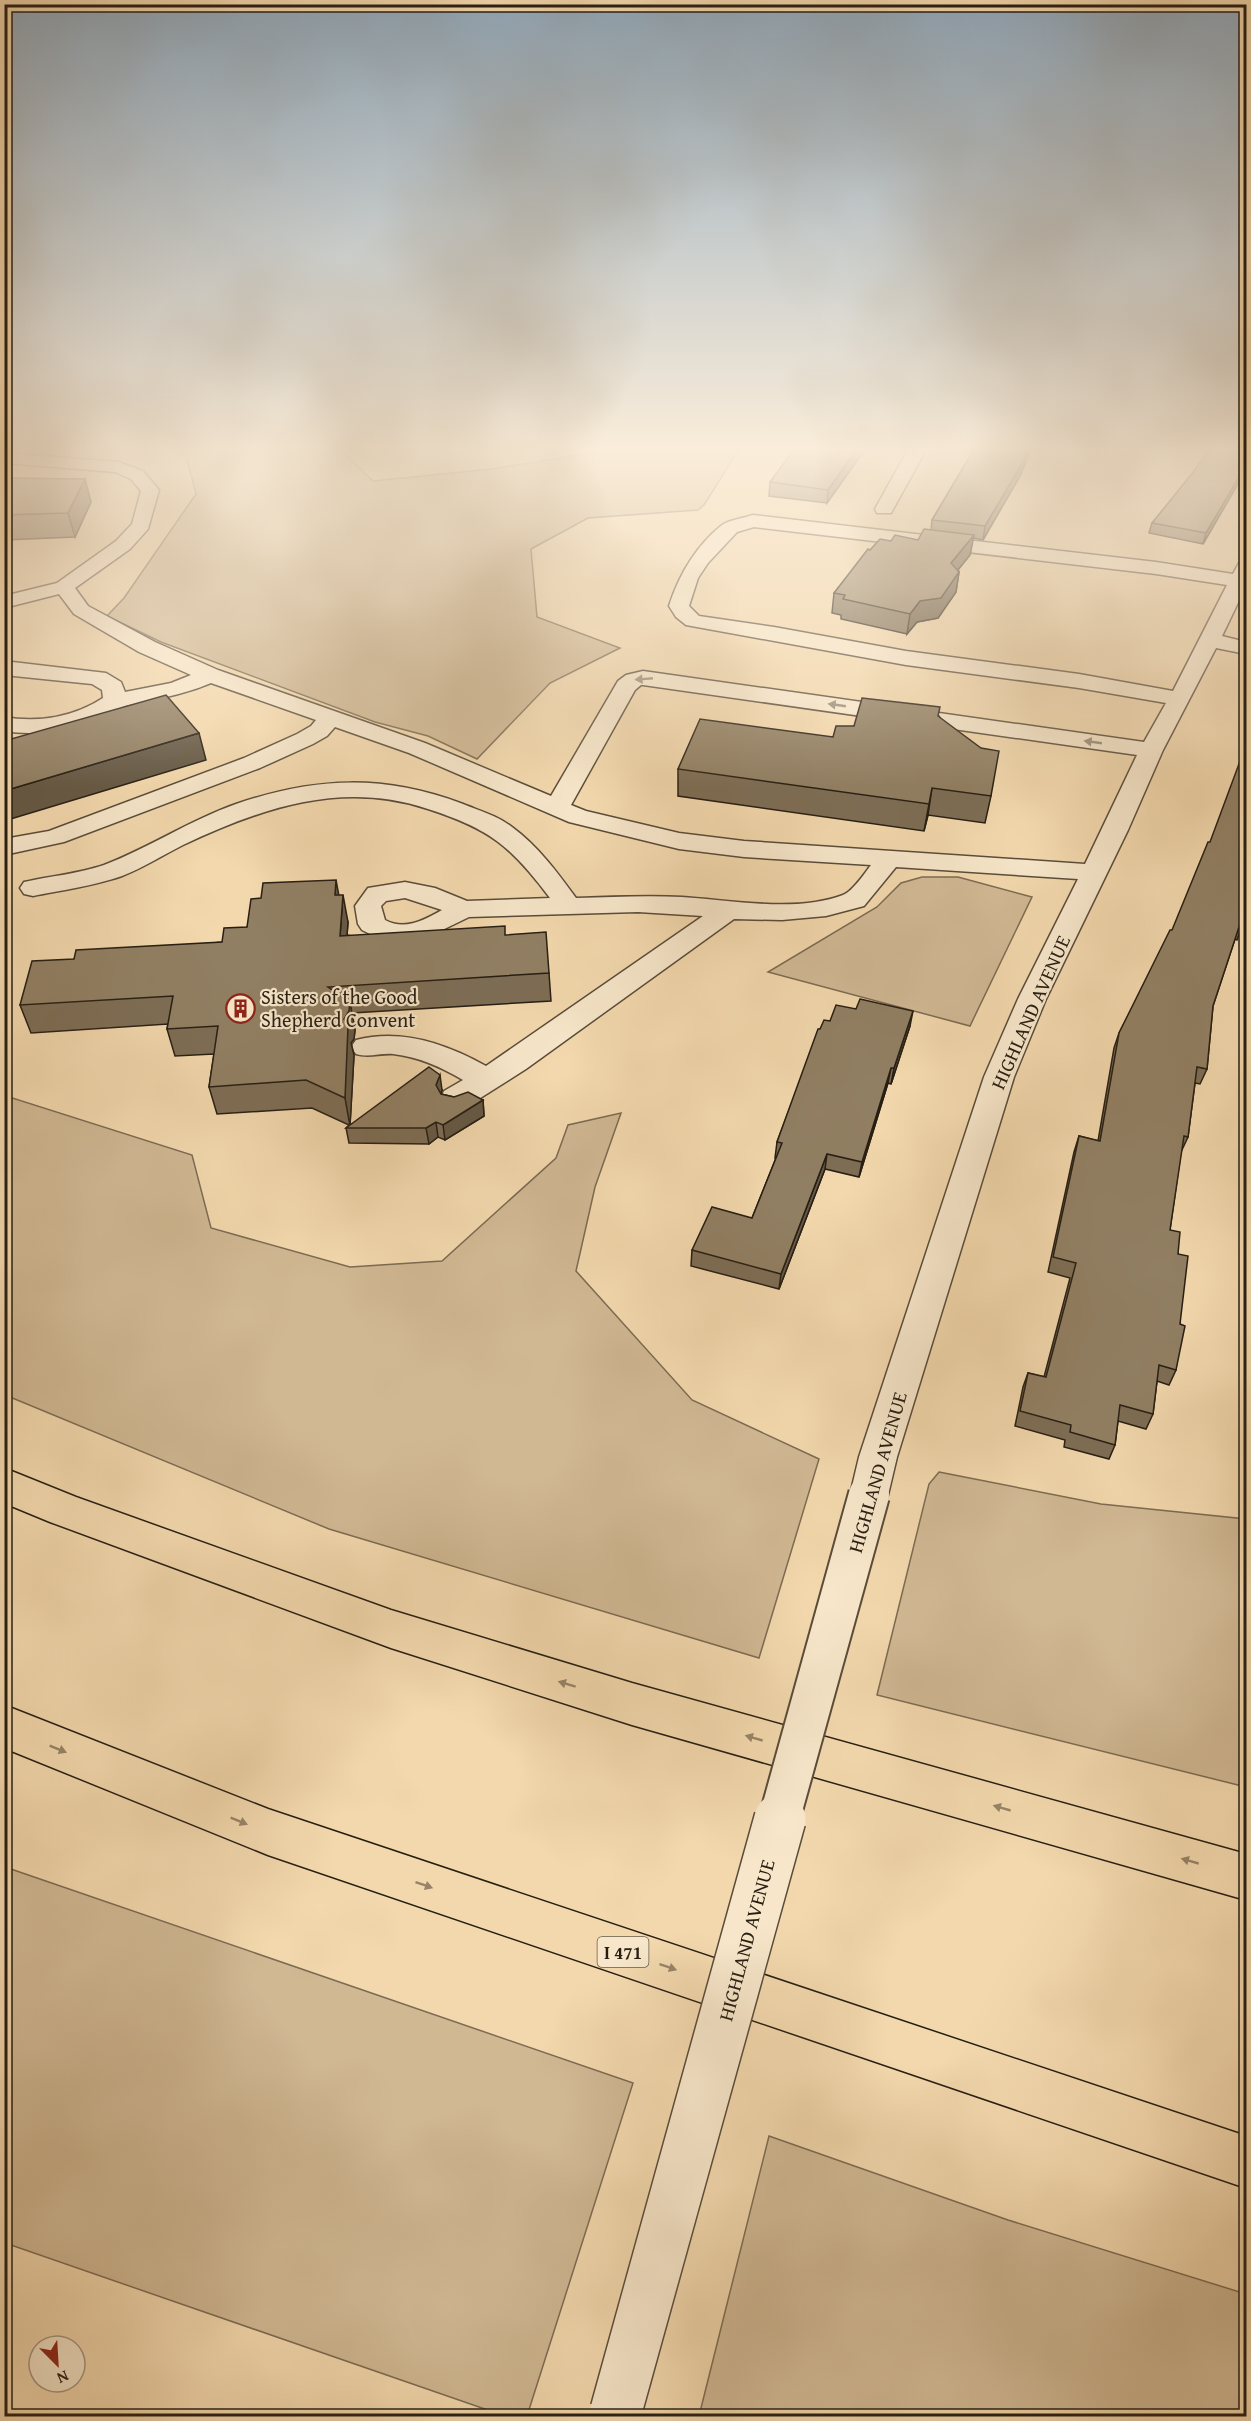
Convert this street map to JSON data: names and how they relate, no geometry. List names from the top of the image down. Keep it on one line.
{"streets":{"highway":["I 471"],"street":["HIGHLAND AVENUE"]},"places":{"building":["Sisters of the Good Shepherd Convent"]},"north":"bottom right"}
